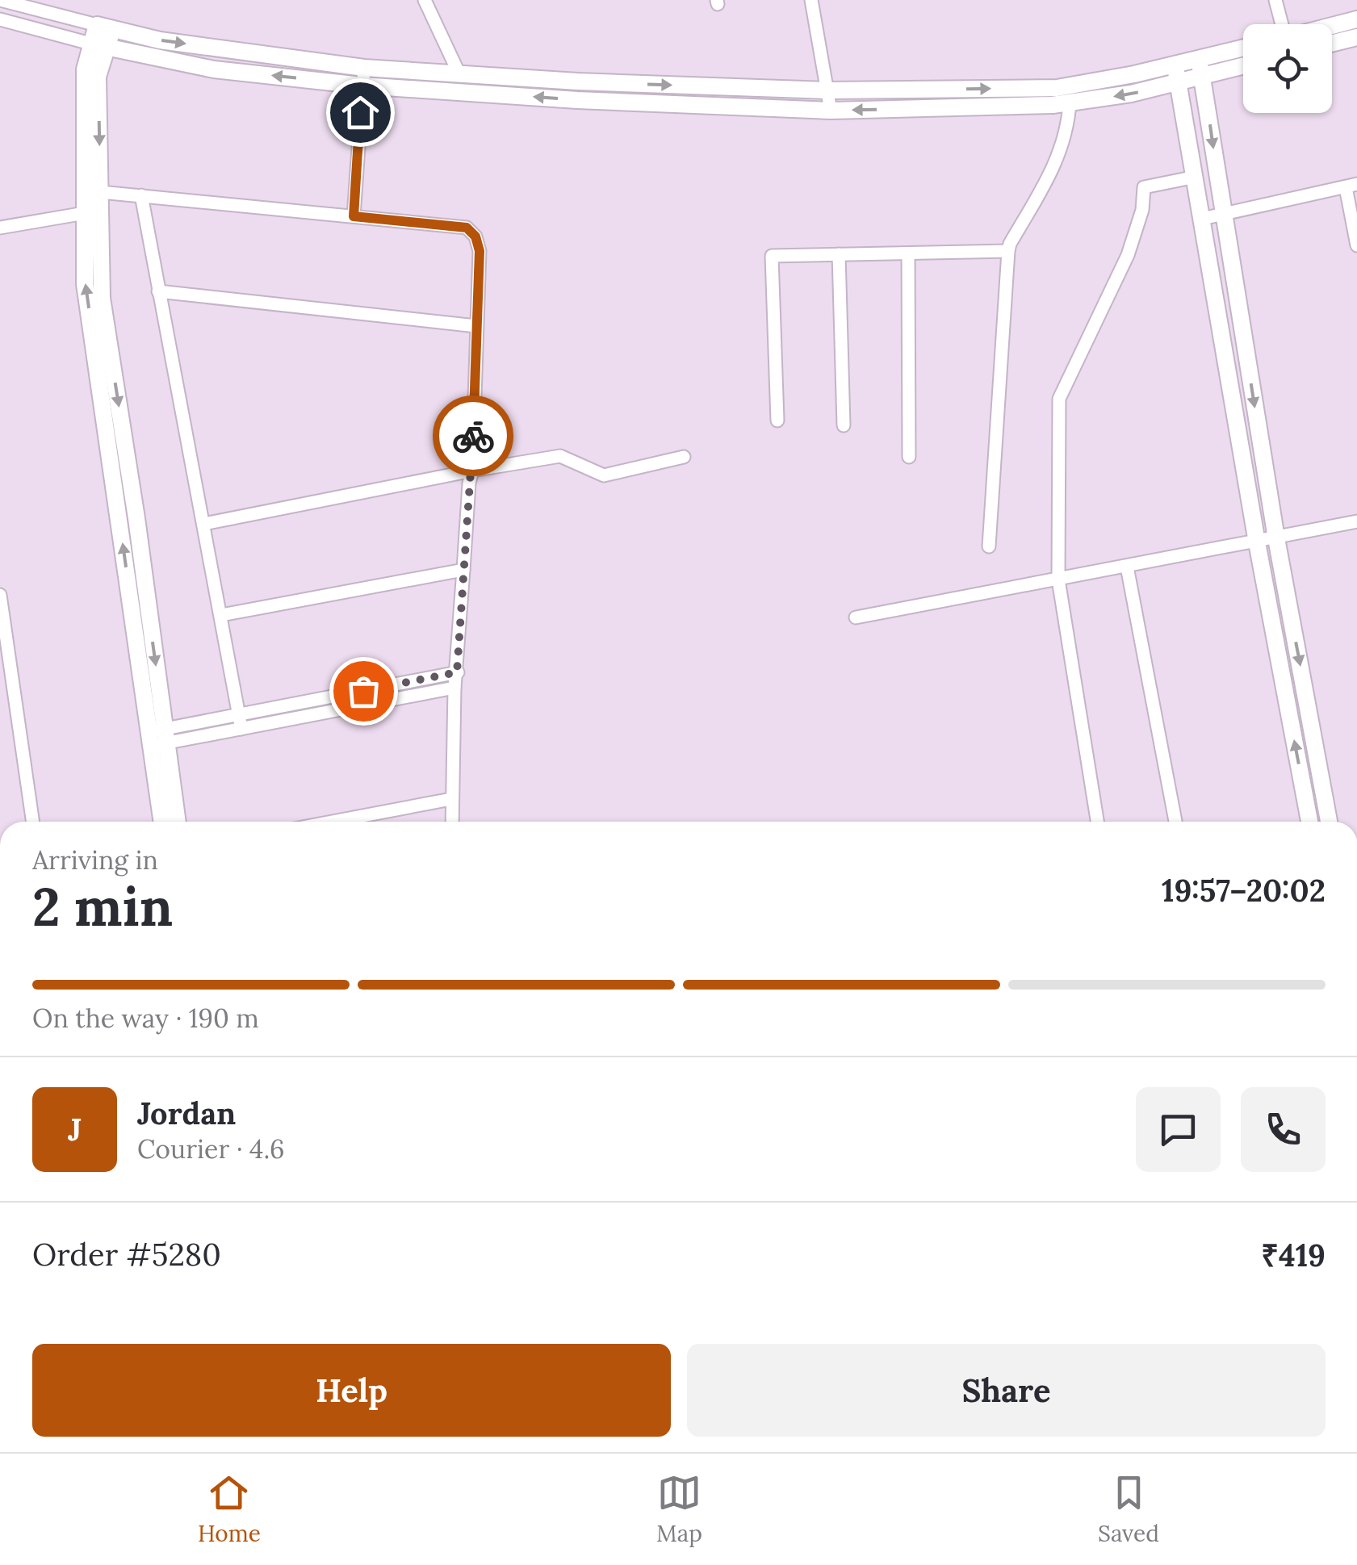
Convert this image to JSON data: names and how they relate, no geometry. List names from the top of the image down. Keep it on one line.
{"page":{"heading":["2 min","Arriving in","19:57–20:02"],"panel":["Jordan","Courier · 4.6","Order #5280","₹419"],"bar":"On the way · 190 m","round":"J","buttons":["Help","Share"],"tabs":["Home","Map","Saved"]}}
